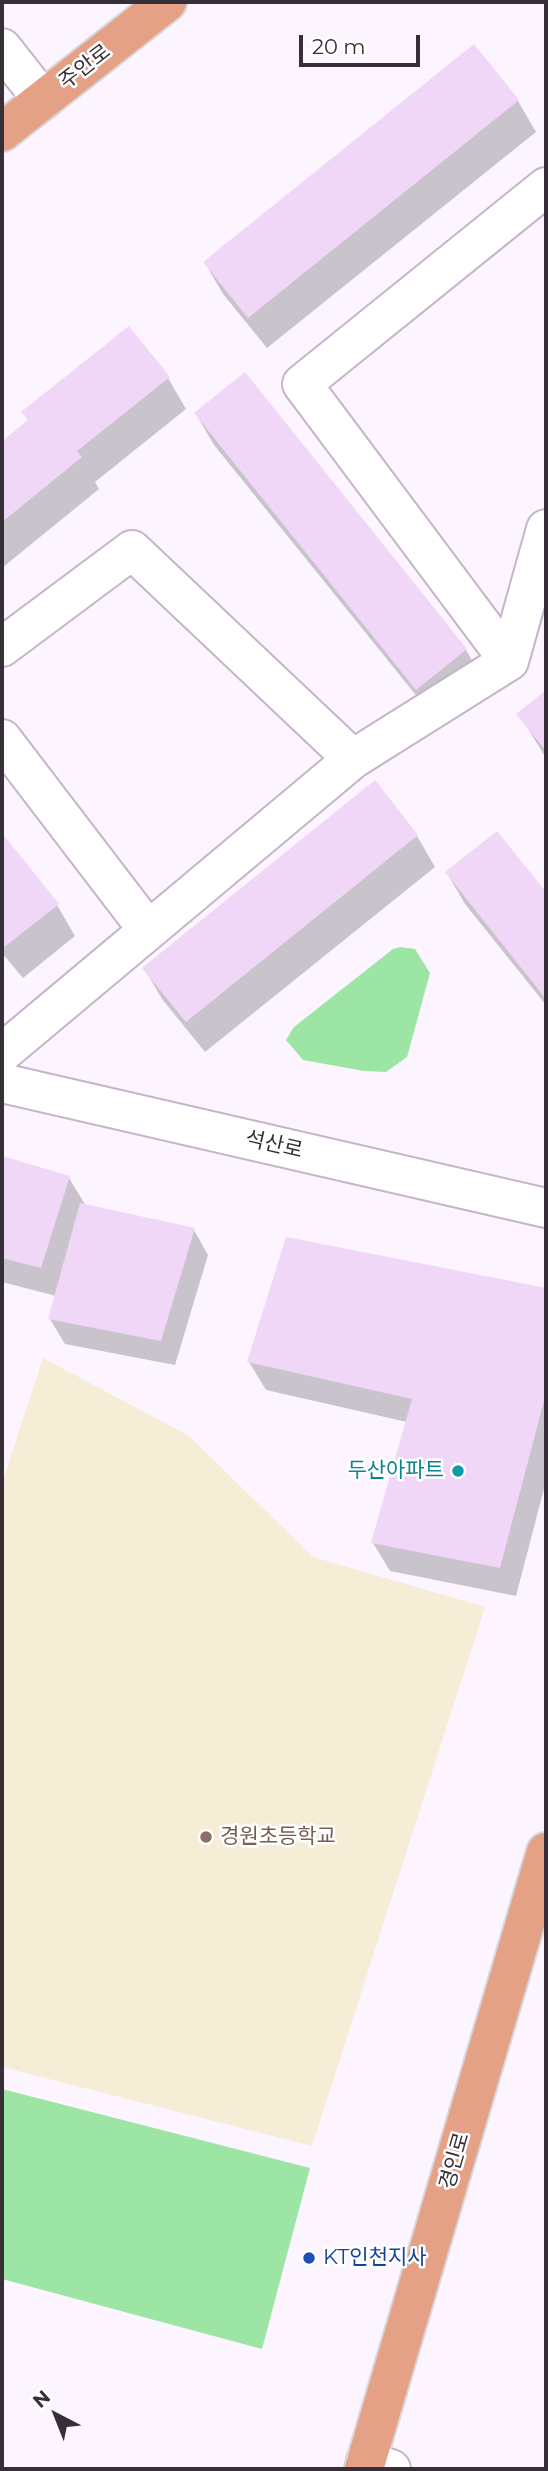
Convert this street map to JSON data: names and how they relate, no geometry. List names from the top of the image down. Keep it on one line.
{"streets":{"main road":["주안로","경인로"],"street":["석산로"]},"places":["두산아파트","경원초등학교","KT인천지사"],"scale_bar":"20 m","north":"top left"}
